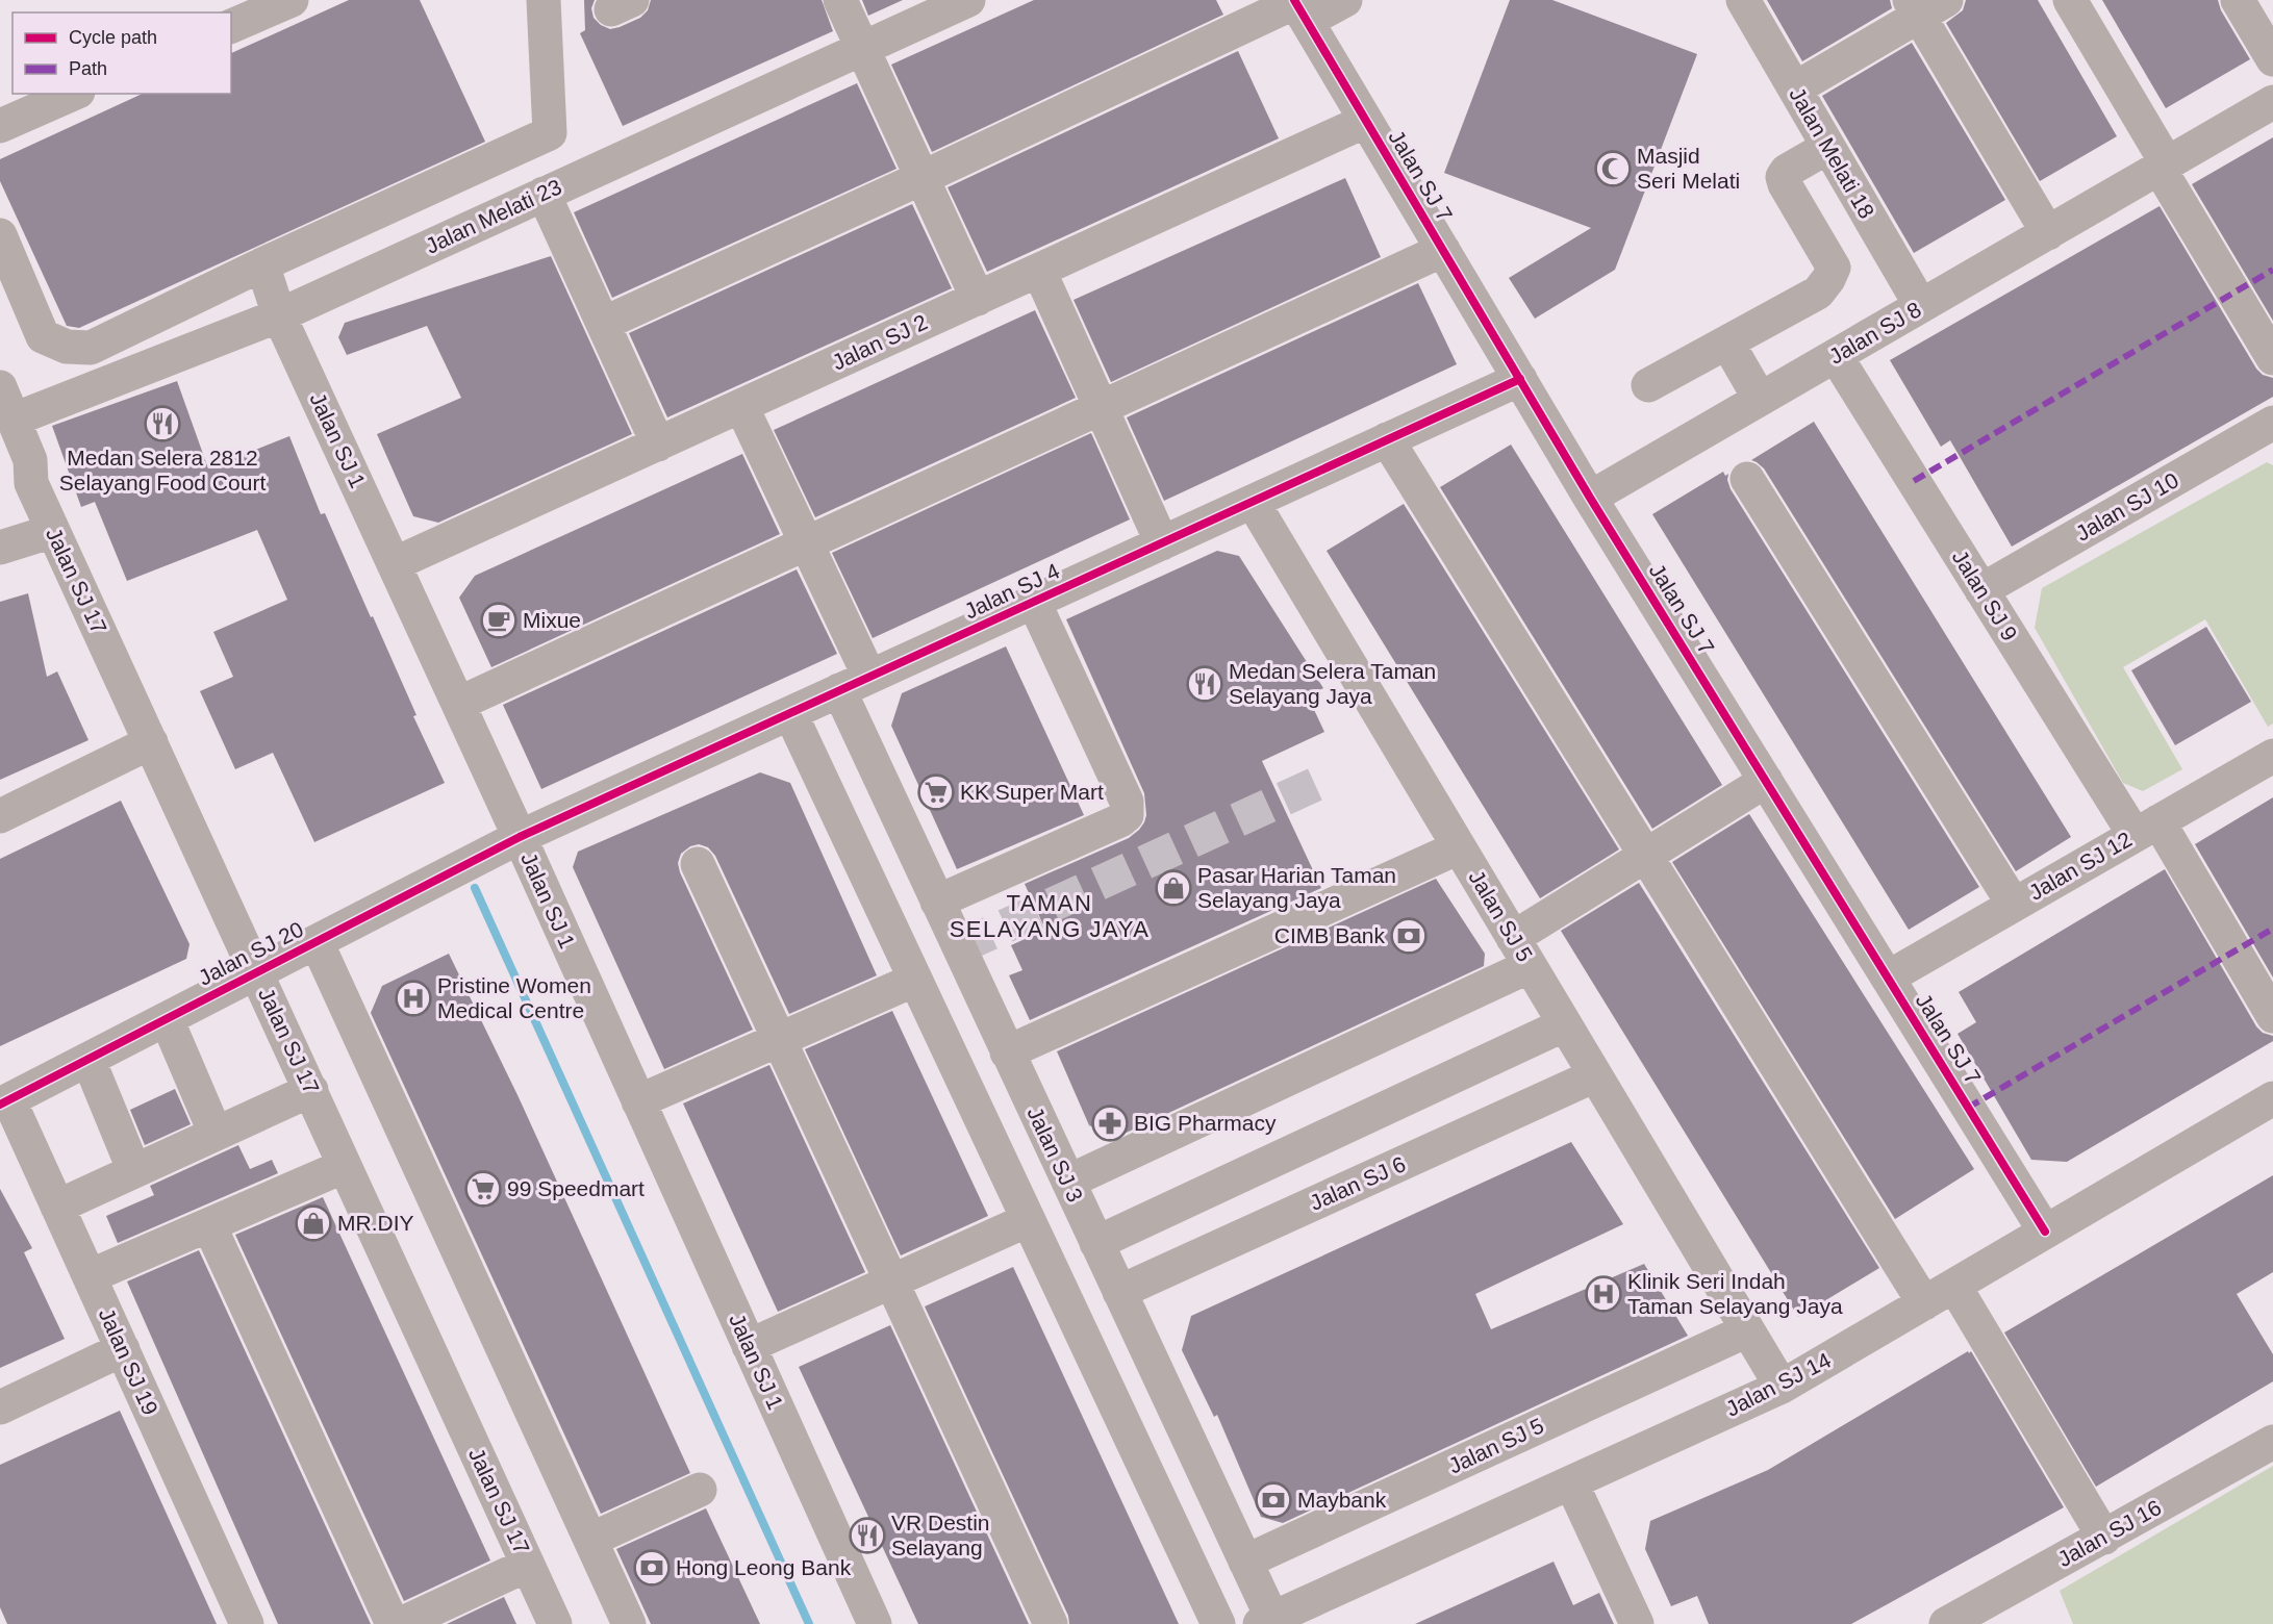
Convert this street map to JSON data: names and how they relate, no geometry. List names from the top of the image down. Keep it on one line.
{"streets":{"street":["Jalan Melati 18","Jalan SJ 7","Jalan Melati 23","Jalan SJ 8","Jalan SJ 2","Jalan SJ 1","Jalan SJ 10","Jalan SJ 17","Jalan SJ 4","Jalan SJ 9","Jalan SJ 12","Jalan SJ 5","Jalan SJ 20","Jalan SJ 3","Jalan SJ 6","Jalan SJ 19","Jalan SJ 14","Jalan SJ 16"]},"crossings":[["Jalan Melati 18","Jalan SJ 8"],["Jalan SJ 7","Jalan SJ 8"],["Jalan SJ 7","Jalan SJ 2"],["Jalan SJ 7","Jalan SJ 4"],["Jalan SJ 7","Jalan SJ 12"],["Jalan SJ 7","Jalan SJ 14"],["Jalan Melati 23","Jalan SJ 1"],["Jalan Melati 23","Jalan SJ 17"],["Jalan SJ 8","Jalan SJ 9"],["Jalan SJ 2","Jalan SJ 1"],["Jalan SJ 1","Jalan SJ 4"],["Jalan SJ 1","Jalan SJ 20"],["Jalan SJ 10","Jalan SJ 9"],["Jalan SJ 17","Jalan SJ 20"],["Jalan SJ 4","Jalan SJ 5"],["Jalan SJ 4","Jalan SJ 20"],["Jalan SJ 4","Jalan SJ 3"],["Jalan SJ 9","Jalan SJ 12"],["Jalan SJ 5","Jalan SJ 3"],["Jalan SJ 5","Jalan SJ 6"],["Jalan SJ 5","Jalan SJ 14"],["Jalan SJ 20","Jalan SJ 19"],["Jalan SJ 3","Jalan SJ 6"],["Jalan SJ 3","Jalan SJ 14"]],"districts":["TAMAN SELAYANG JAYA"],"places":{"mosque":["Masjid Seri Melati"],"restaurant":["Medan Selera 2812 Selayang Food Court","Medan Selera Taman Selayang Jaya","VR Destin Selayang"],"cafe":["Mixue"],"supermarket":["KK Super Mart","99 Speedmart"],"shop":["Pasar Harian Taman Selayang Jaya","MR.DIY"],"bank":["CIMB Bank","Maybank","Hong Leong Bank"],"hospital":["Pristine Women Medical Centre","Klinik Seri Indah Taman Selayang Jaya"],"pharmacy":["BIG Pharmacy"]},"legend":["Cycle path","Path"]}
